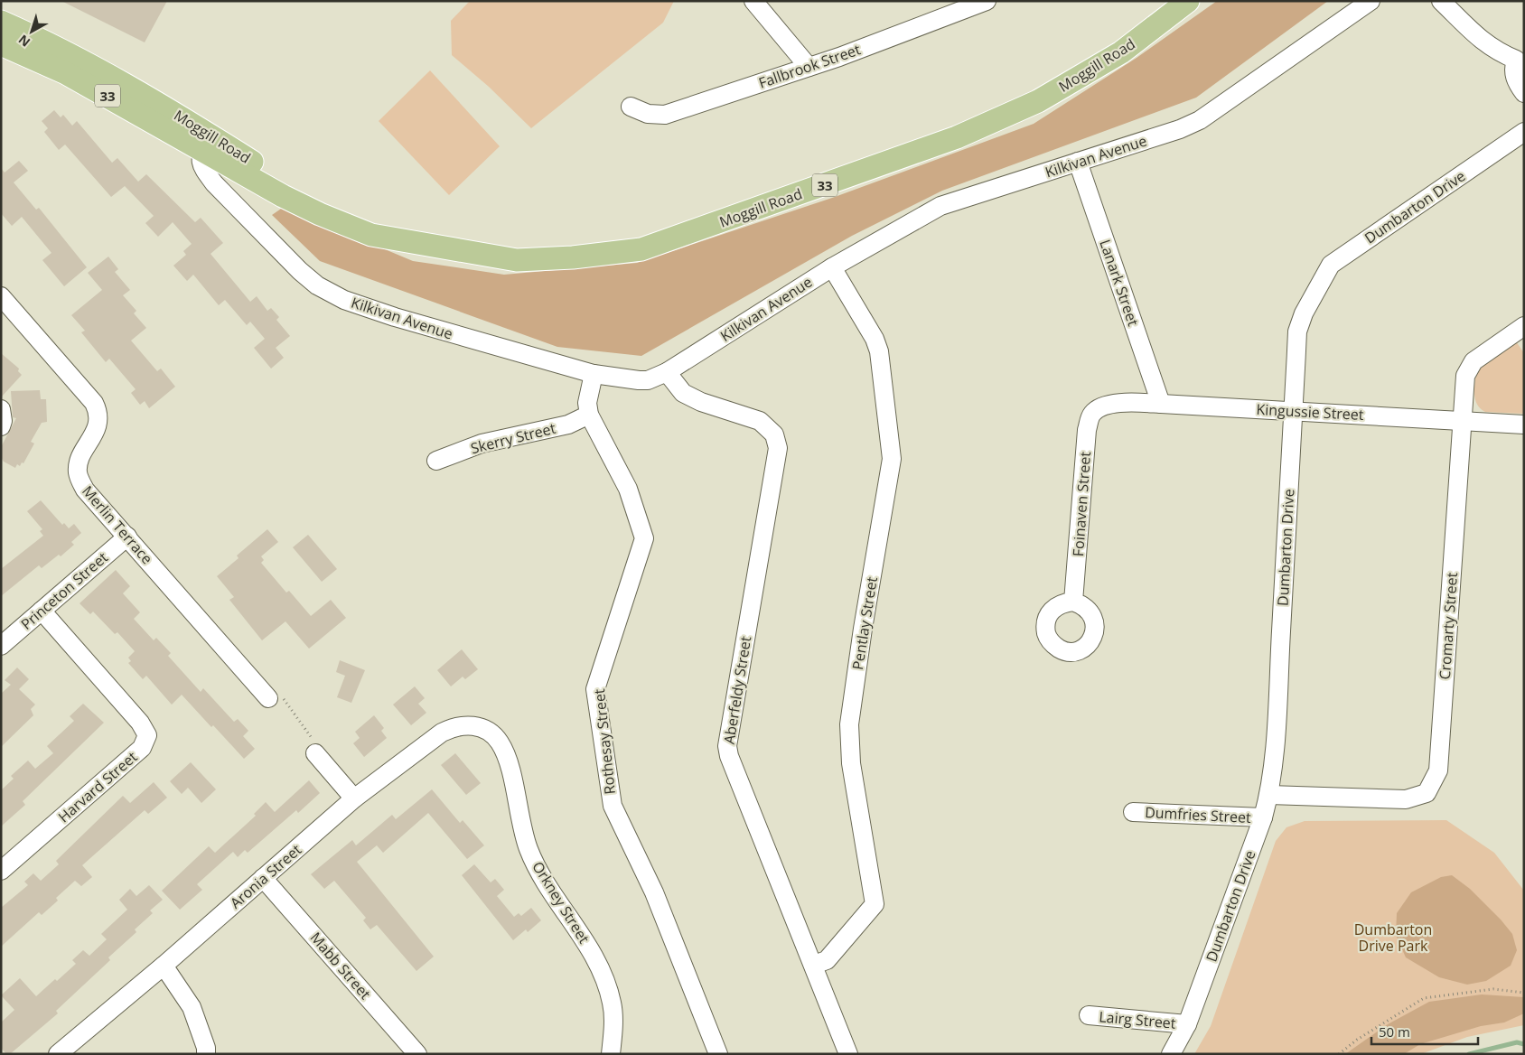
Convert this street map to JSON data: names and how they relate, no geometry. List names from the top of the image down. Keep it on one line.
{"streets":{"main road":["Moggill Road","33"],"street":["Fallbrook Street","Kilkivan Avenue","Dumbarton Drive","Lanark Street","Kingussie Street","Skerry Street","Foinaven Street","Merlin Terrace","Princeton Street","Pentlay Street","Cromarty Street","Aberfeldy Street","Rothesay Street","Harvard Street","Dumfries Street","Aronia Street","Orkney Street","Mabb Street","Lairg Street"]},"crossings":[["Moggill Road","Kilkivan Avenue"],["Kilkivan Avenue","Lanark Street"],["Kilkivan Avenue","Pentlay Street"],["Kilkivan Avenue","Aberfeldy Street"],["Kilkivan Avenue","Rothesay Street"],["Dumbarton Drive","Kingussie Street"],["Dumbarton Drive","Cromarty Street"],["Dumbarton Drive","Dumfries Street"],["Dumbarton Drive","Lairg Street"],["Lanark Street","Kingussie Street"],["Kingussie Street","Foinaven Street"],["Kingussie Street","Cromarty Street"],["Skerry Street","Rothesay Street"],["Merlin Terrace","Princeton Street"],["Princeton Street","Harvard Street"],["Pentlay Street","Aberfeldy Street"],["Aronia Street","Orkney Street"],["Aronia Street","Mabb Street"]],"parks":["Dumbarton Drive Park"],"scale_bar":"50 m","north":"bottom left"}
